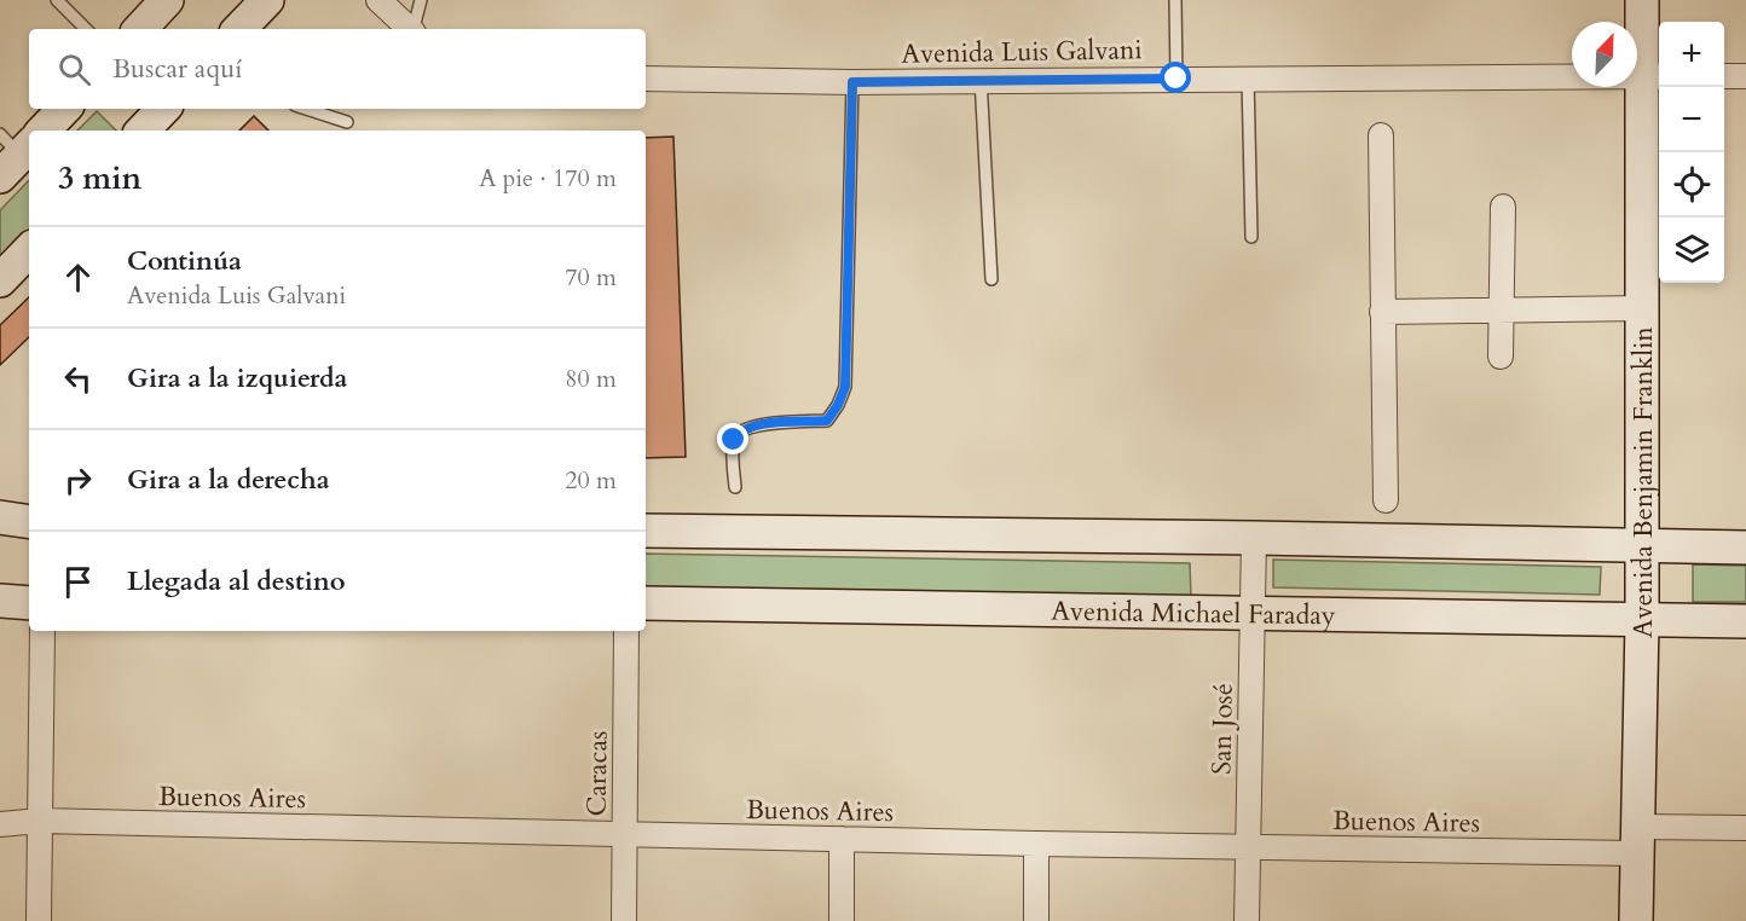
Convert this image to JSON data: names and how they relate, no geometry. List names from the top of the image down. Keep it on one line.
{"streets":{"street":["Avenida Luis Galvani","Avenida Benjamin Franklin","Avenida Michael Faraday","San José","Caracas","Buenos Aires"]},"crossings":[["Avenida Luis Galvani","Avenida Benjamin Franklin"],["Avenida Benjamin Franklin","Avenida Michael Faraday"],["Avenida Benjamin Franklin","Buenos Aires"],["Avenida Michael Faraday","San José"],["San José","Buenos Aires"],["Caracas","Buenos Aires"]],"north":"top right","page":{"map_buttons":["+","−"],"search":"Buscar aquí","heading":["3 min","A pie · 170 m"],"list":[["Continúa","Avenida Luis Galvani","70 m"],["Gira a la izquierda","80 m"],["Gira a la derecha","20 m"],"Llegada al destino"]}}
